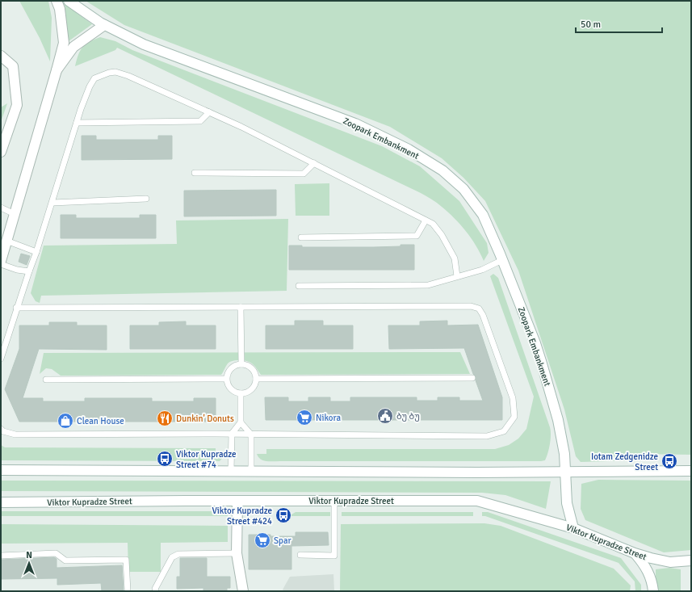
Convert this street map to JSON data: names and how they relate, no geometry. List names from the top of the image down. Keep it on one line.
{"streets":{"main road":["Zoopark Embankment","Viktor Kupradze Street"]},"crossings":[["Zoopark Embankment","Viktor Kupradze Street"]],"places":{"public building":["ბუ ბუ"],"supermarket":["Nikora","Spar"],"restaurant":["Dunkin' Donuts"],"shop":["Clean House"],"bus stop":["Viktor Kupradze Street #74","Iotam Zedgenidze Street","Viktor Kupradze Street #424"]},"scale_bar":"50 m","north":"top"}
